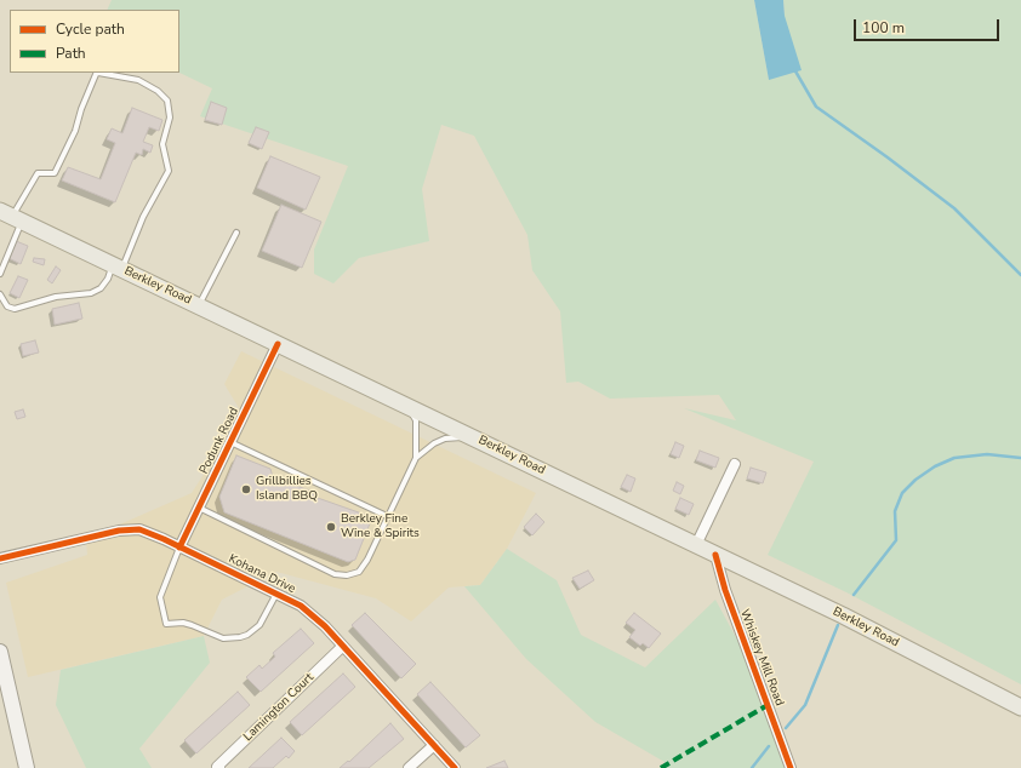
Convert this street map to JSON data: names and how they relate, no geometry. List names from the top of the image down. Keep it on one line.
{"streets":{"main road":["Berkley Road"],"street":["Podunk Road","Kohana Drive","Whiskey Mill Road","Lamington Court"]},"crossings":[["Berkley Road","Podunk Road"],["Berkley Road","Whiskey Mill Road"],["Podunk Road","Kohana Drive"],["Kohana Drive","Lamington Court"]],"places":["Grillbillies Island BBQ","Berkley Fine Wine & Spirits"],"legend":["Cycle path","Path"],"scale_bar":"100 m"}
